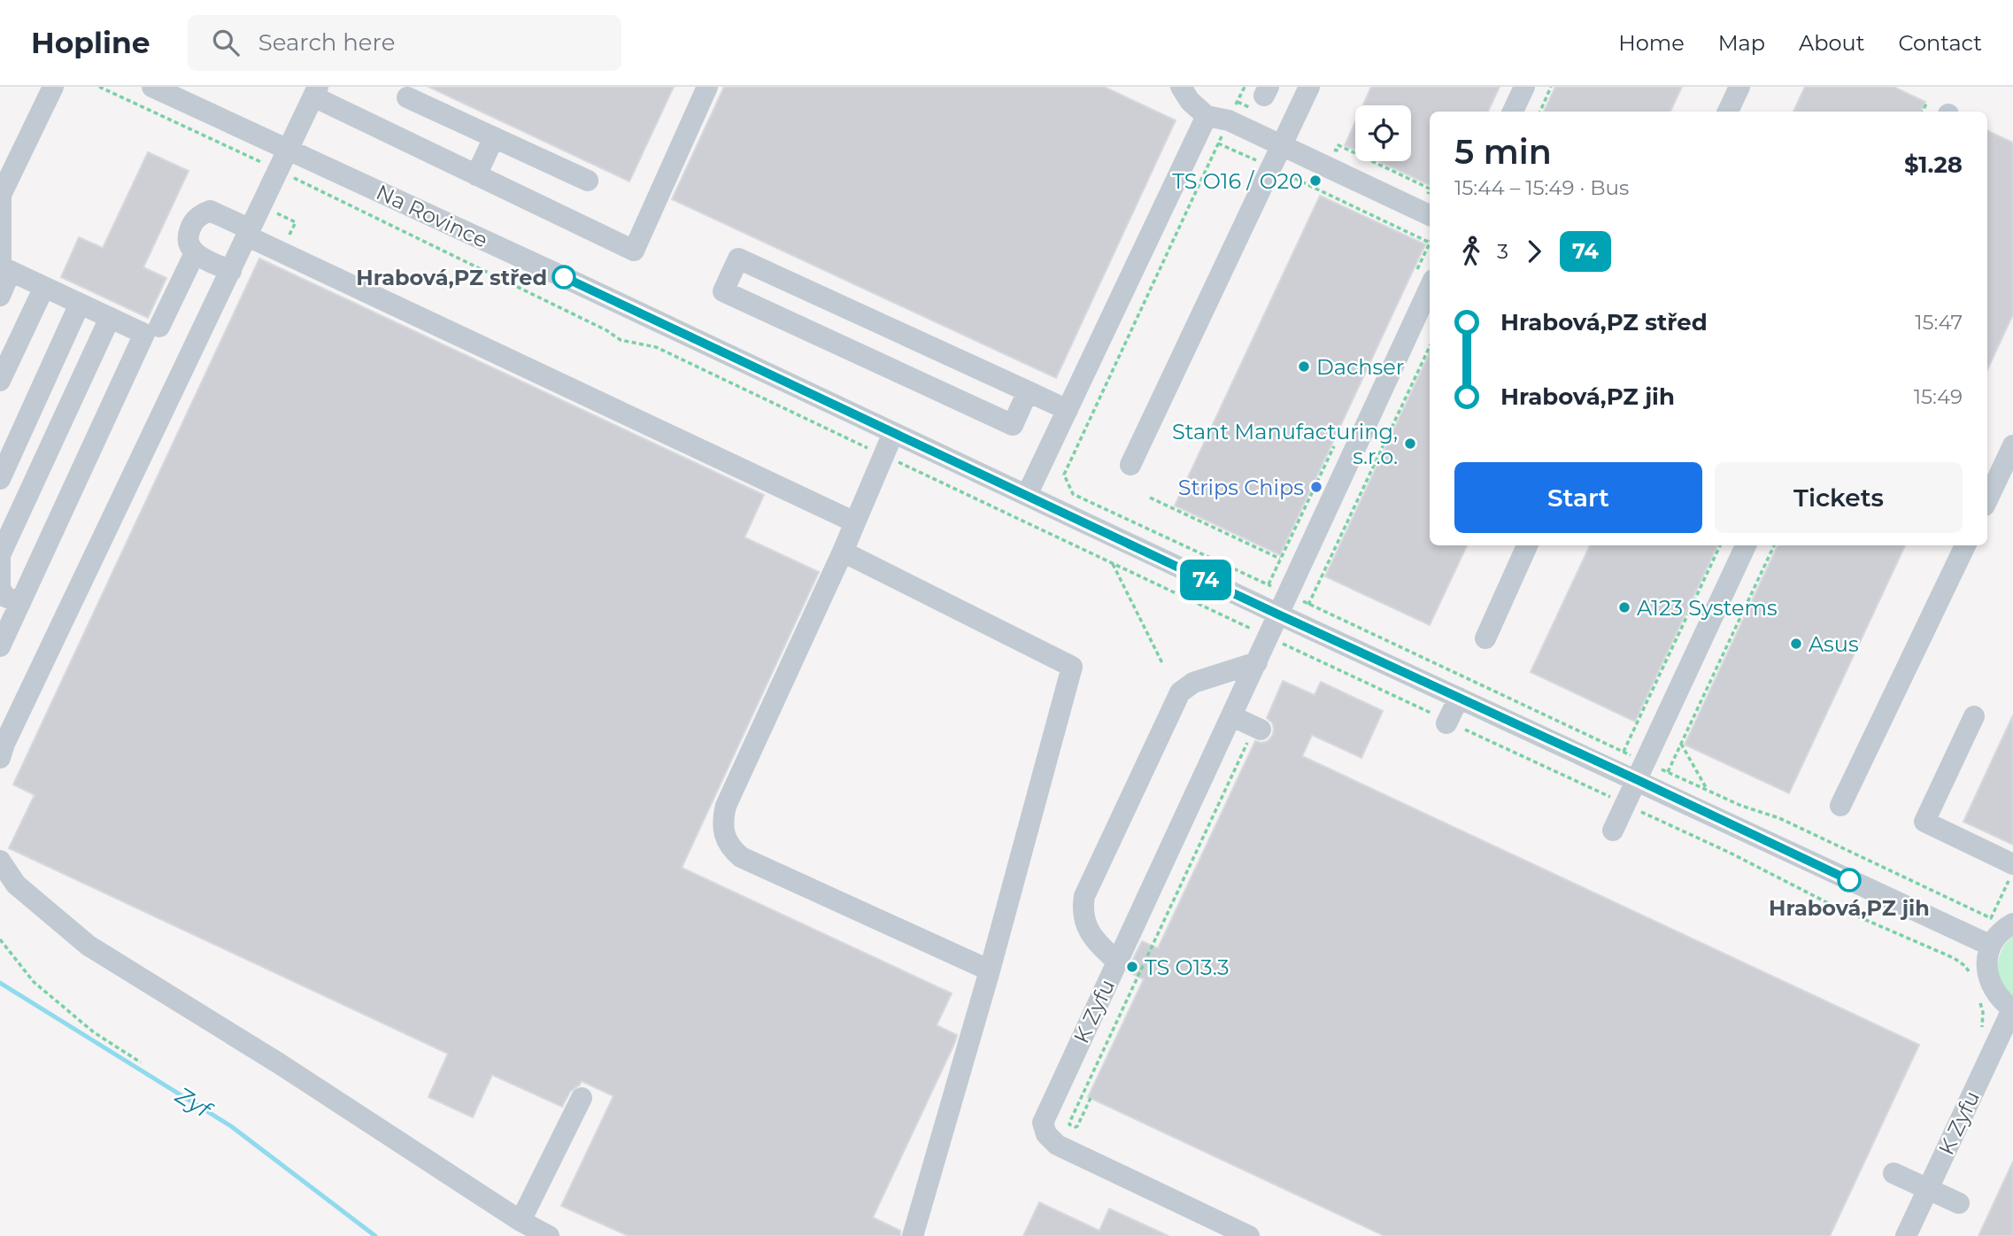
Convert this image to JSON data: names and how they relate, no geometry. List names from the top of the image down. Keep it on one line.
{"streets":{"street":["Na Rovince","K Zyfu"]},"crossings":[["Na Rovince","K Zyfu"]],"water":["Zyf"],"places":["TS O16 / O20","Hrabová,PZ střed","Dachser","Stant Manufacturing, s.r.o.","Strips Chips","A123 Systems","Asus","Hrabová,PZ jih","TS O13.3"],"lines":["bus line 74"],"page":{"header":"Hopline","search":"Search here","nav":["Home","Map","About","Contact"],"on_map":"74","heading":["5 min","15:44 – 15:49 · Bus","$1.28"],"legs":["3","74"],"list":[{"name":"Hrabová,PZ střed","value":"15:47"},{"name":"Hrabová,PZ jih","value":"15:49"}],"buttons":["Start","Tickets"]}}
